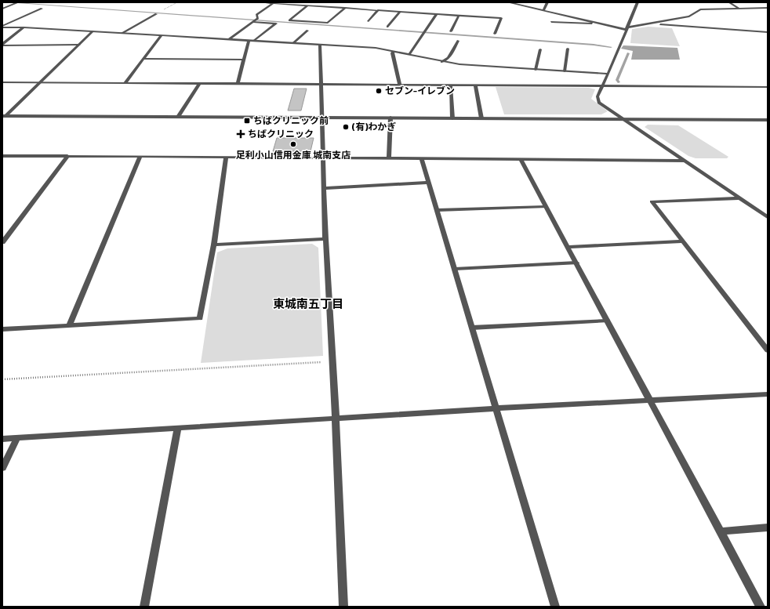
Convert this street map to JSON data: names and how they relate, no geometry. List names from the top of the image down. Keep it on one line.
{"districts":["東城南五丁目"],"places":{"other":["セブン-イレブン","(有)わかぎ","足利小山信用金庫 城南支店"],"transit":["ちばクリニック前"],"health":["ちばクリニック"]}}
